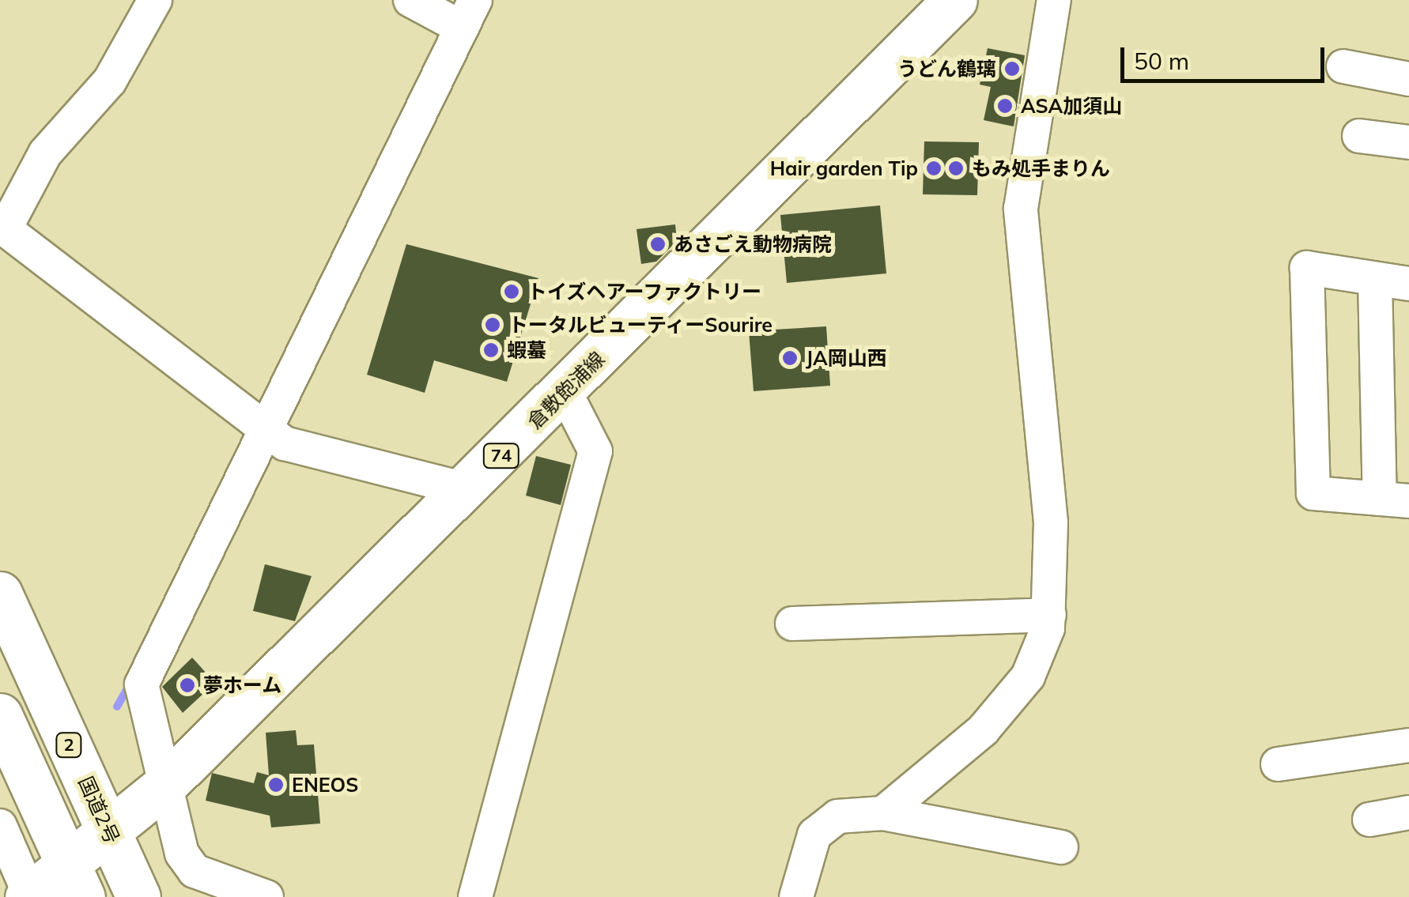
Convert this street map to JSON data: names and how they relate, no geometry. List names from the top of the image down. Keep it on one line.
{"streets":{"main road":["倉敷飽浦線","74","2","国道2号"]},"crossings":[["倉敷飽浦線","国道2号"]],"places":["うどん鶴璃","ASA加須山","Hair garden Tip","もみ処手まりん","あさごえ動物病院","トイズヘアーファクトリー","トータルビューティーSourire","蝦蟇","JA岡山西","夢ホーム","ENEOS"],"scale_bar":"50 m"}
